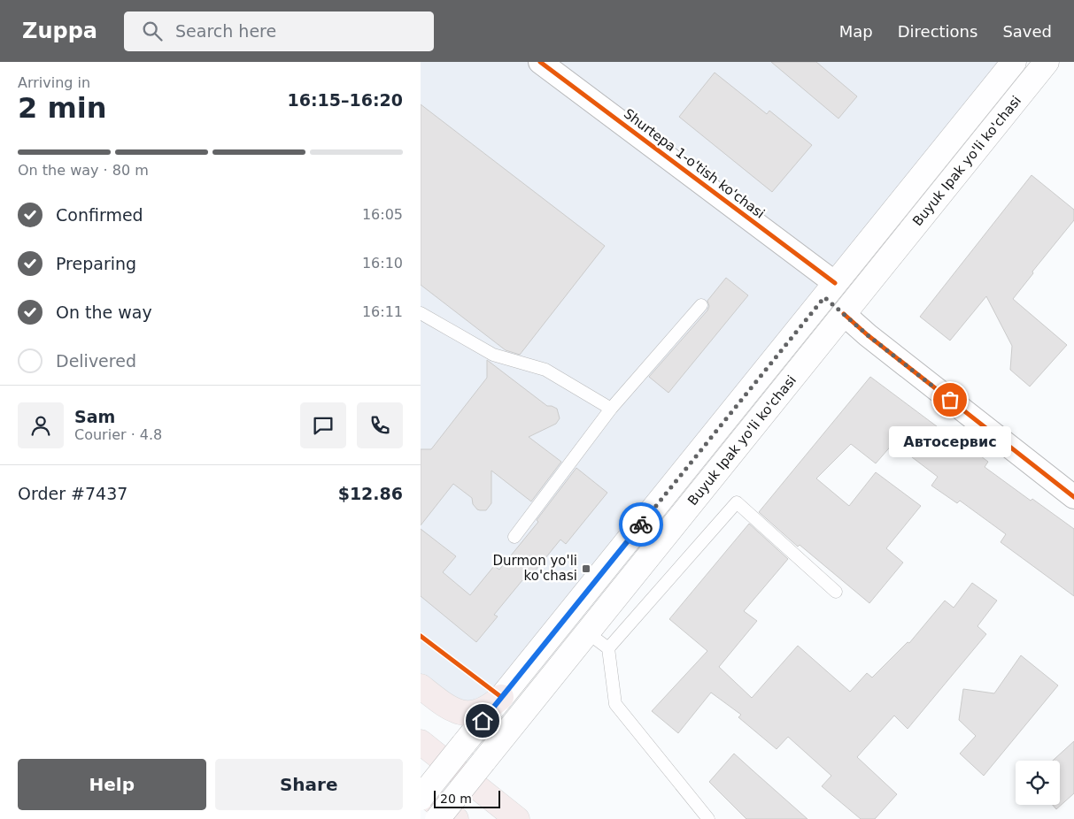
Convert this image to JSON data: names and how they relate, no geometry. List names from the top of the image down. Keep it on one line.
{"streets":{"main road":["Buyuk Ipak yo'li ko'chasi"],"street":["Shurtepa 1-o'tish ko'chasi"]},"crossings":[["Buyuk Ipak yo'li ko'chasi","Shurtepa 1-o'tish ko'chasi"]],"places":{"other":["Автосервис"],"transit":["Durmon yo'li ko'chasi"]},"scale_bar":"20 m","page":{"header":"Zuppa","search":"Search here","nav":["Map","Directions","Saved"],"heading":["2 min","Arriving in","16:15–16:20"],"panel":["Sam","Courier · 4.8","Order #7437","$12.86"],"bar":"On the way · 80 m","list":[["Confirmed","16:05"],["Preparing","16:10"],["On the way","16:11"],"Delivered"],"bubble":"Автосервис","buttons":["Help","Share"],"scale":"20 m"}}
